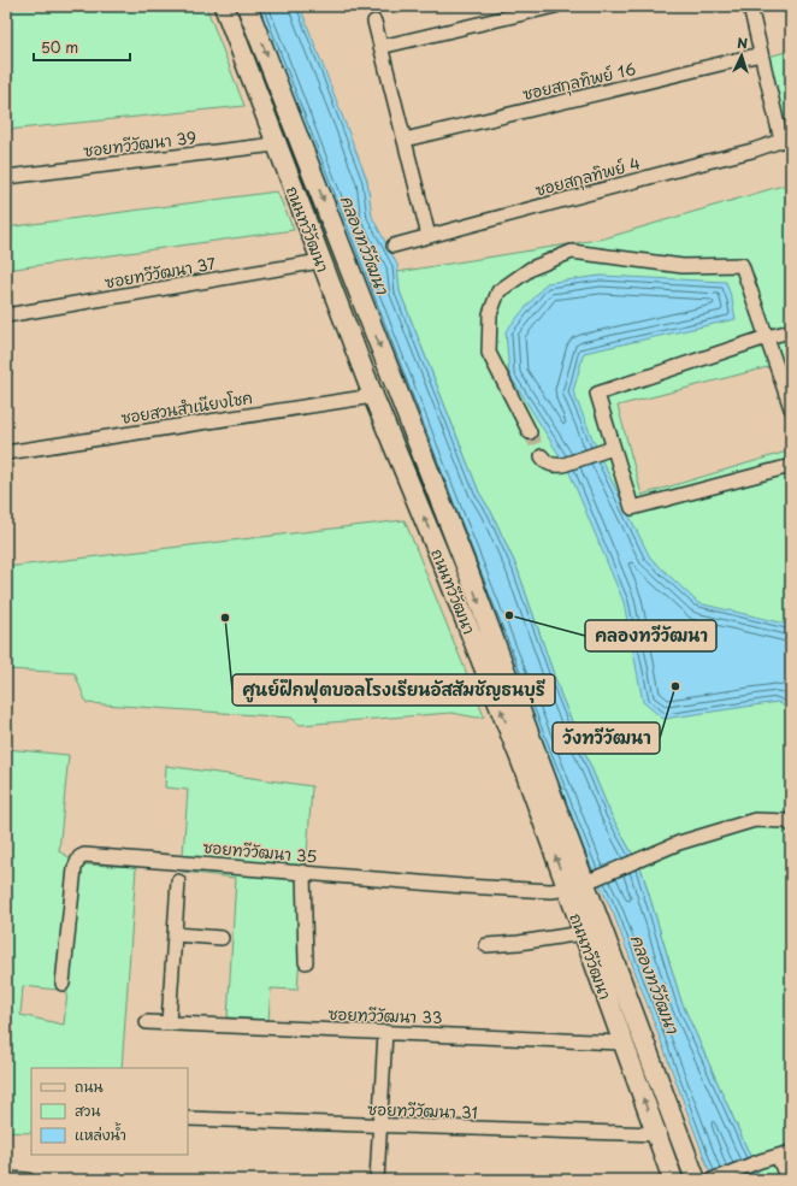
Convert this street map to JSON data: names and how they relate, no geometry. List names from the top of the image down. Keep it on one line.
{"streets":{"main road":["ถนนทวีวัฒนา"],"street":["ซอยสกุลทิพย์ 16","ซอยทวีวัฒนา 39","ซอยสกุลทิพย์ 4","ซอยทวีวัฒนา 37","ซอยสวนสำเนียงโชค","ซอยทวีวัฒนา 35","ซอยทวีวัฒนา 33","ซอยทวีวัฒนา 31"]},"crossings":[["ซอยทวีวัฒนา 39","ถนนทวีวัฒนา"],["ถนนทวีวัฒนา","ซอยทวีวัฒนา 37"],["ถนนทวีวัฒนา","ซอยสวนสำเนียงโชค"],["ถนนทวีวัฒนา","ซอยทวีวัฒนา 35"],["ถนนทวีวัฒนา","ซอยทวีวัฒนา 33"],["ถนนทวีวัฒนา","ซอยทวีวัฒนา 31"]],"water":["คลองทวีวัฒนา"],"places":["คลองทวีวัฒนา","ศูนย์ฝึกฟุตบอลโรงเรียนอัสสัมชัญธนบุรี","วังทวีวัฒนา"],"legend":["ถนน","สวน","แหล่งน้ำ"],"scale_bar":"50 m","north":"top"}
